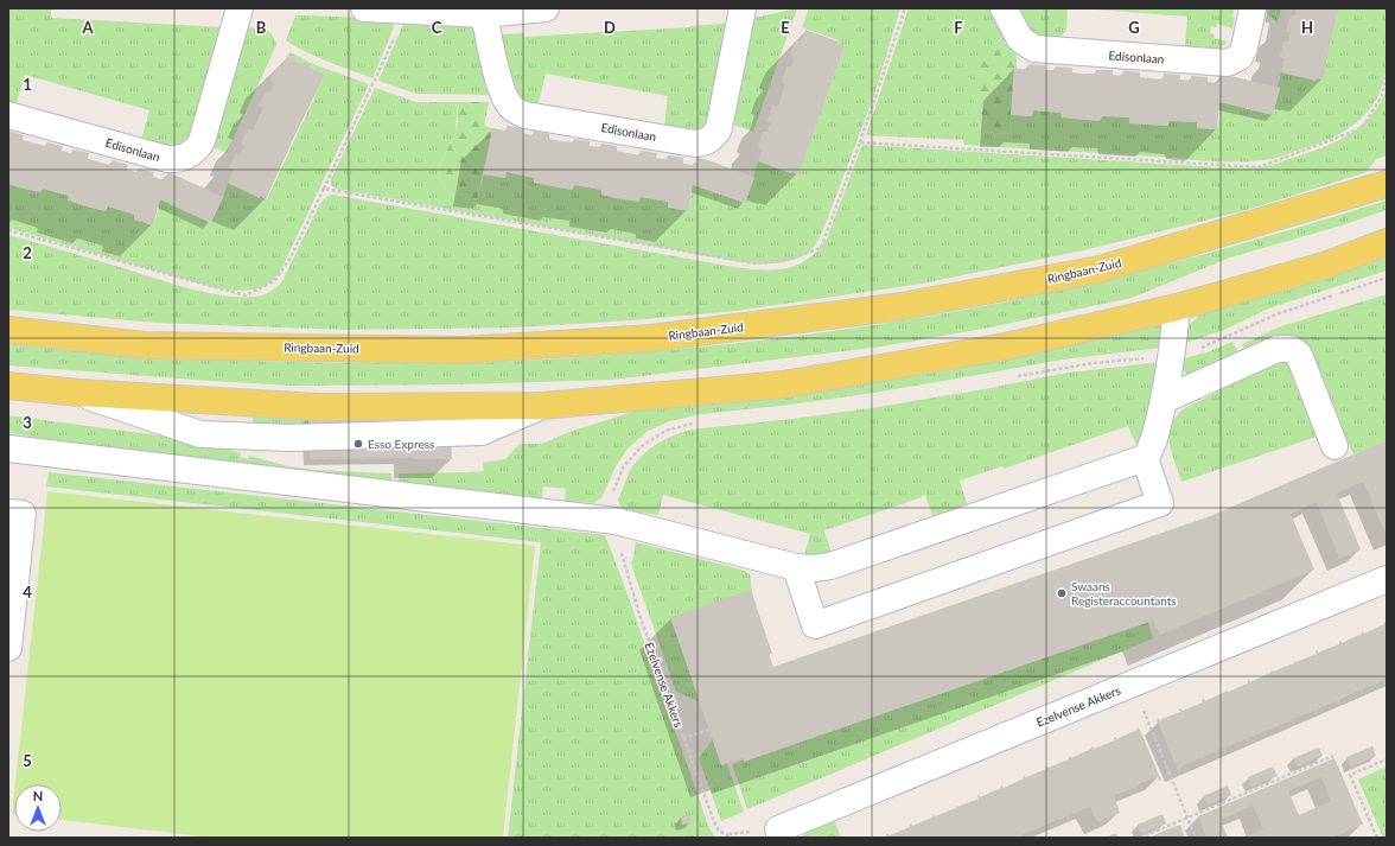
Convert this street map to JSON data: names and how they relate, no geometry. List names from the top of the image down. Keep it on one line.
{"streets":{"main road":["Ringbaan-Zuid"],"street":["Edisonlaan","Ezelvense Akkers"]},"places":["Esso Express","Swaans Registeraccountants"],"north":"top","grid":{"columns":["A","B","C","D","E","F","G","H"],"rows":["1","2","3","4","5"]}}
